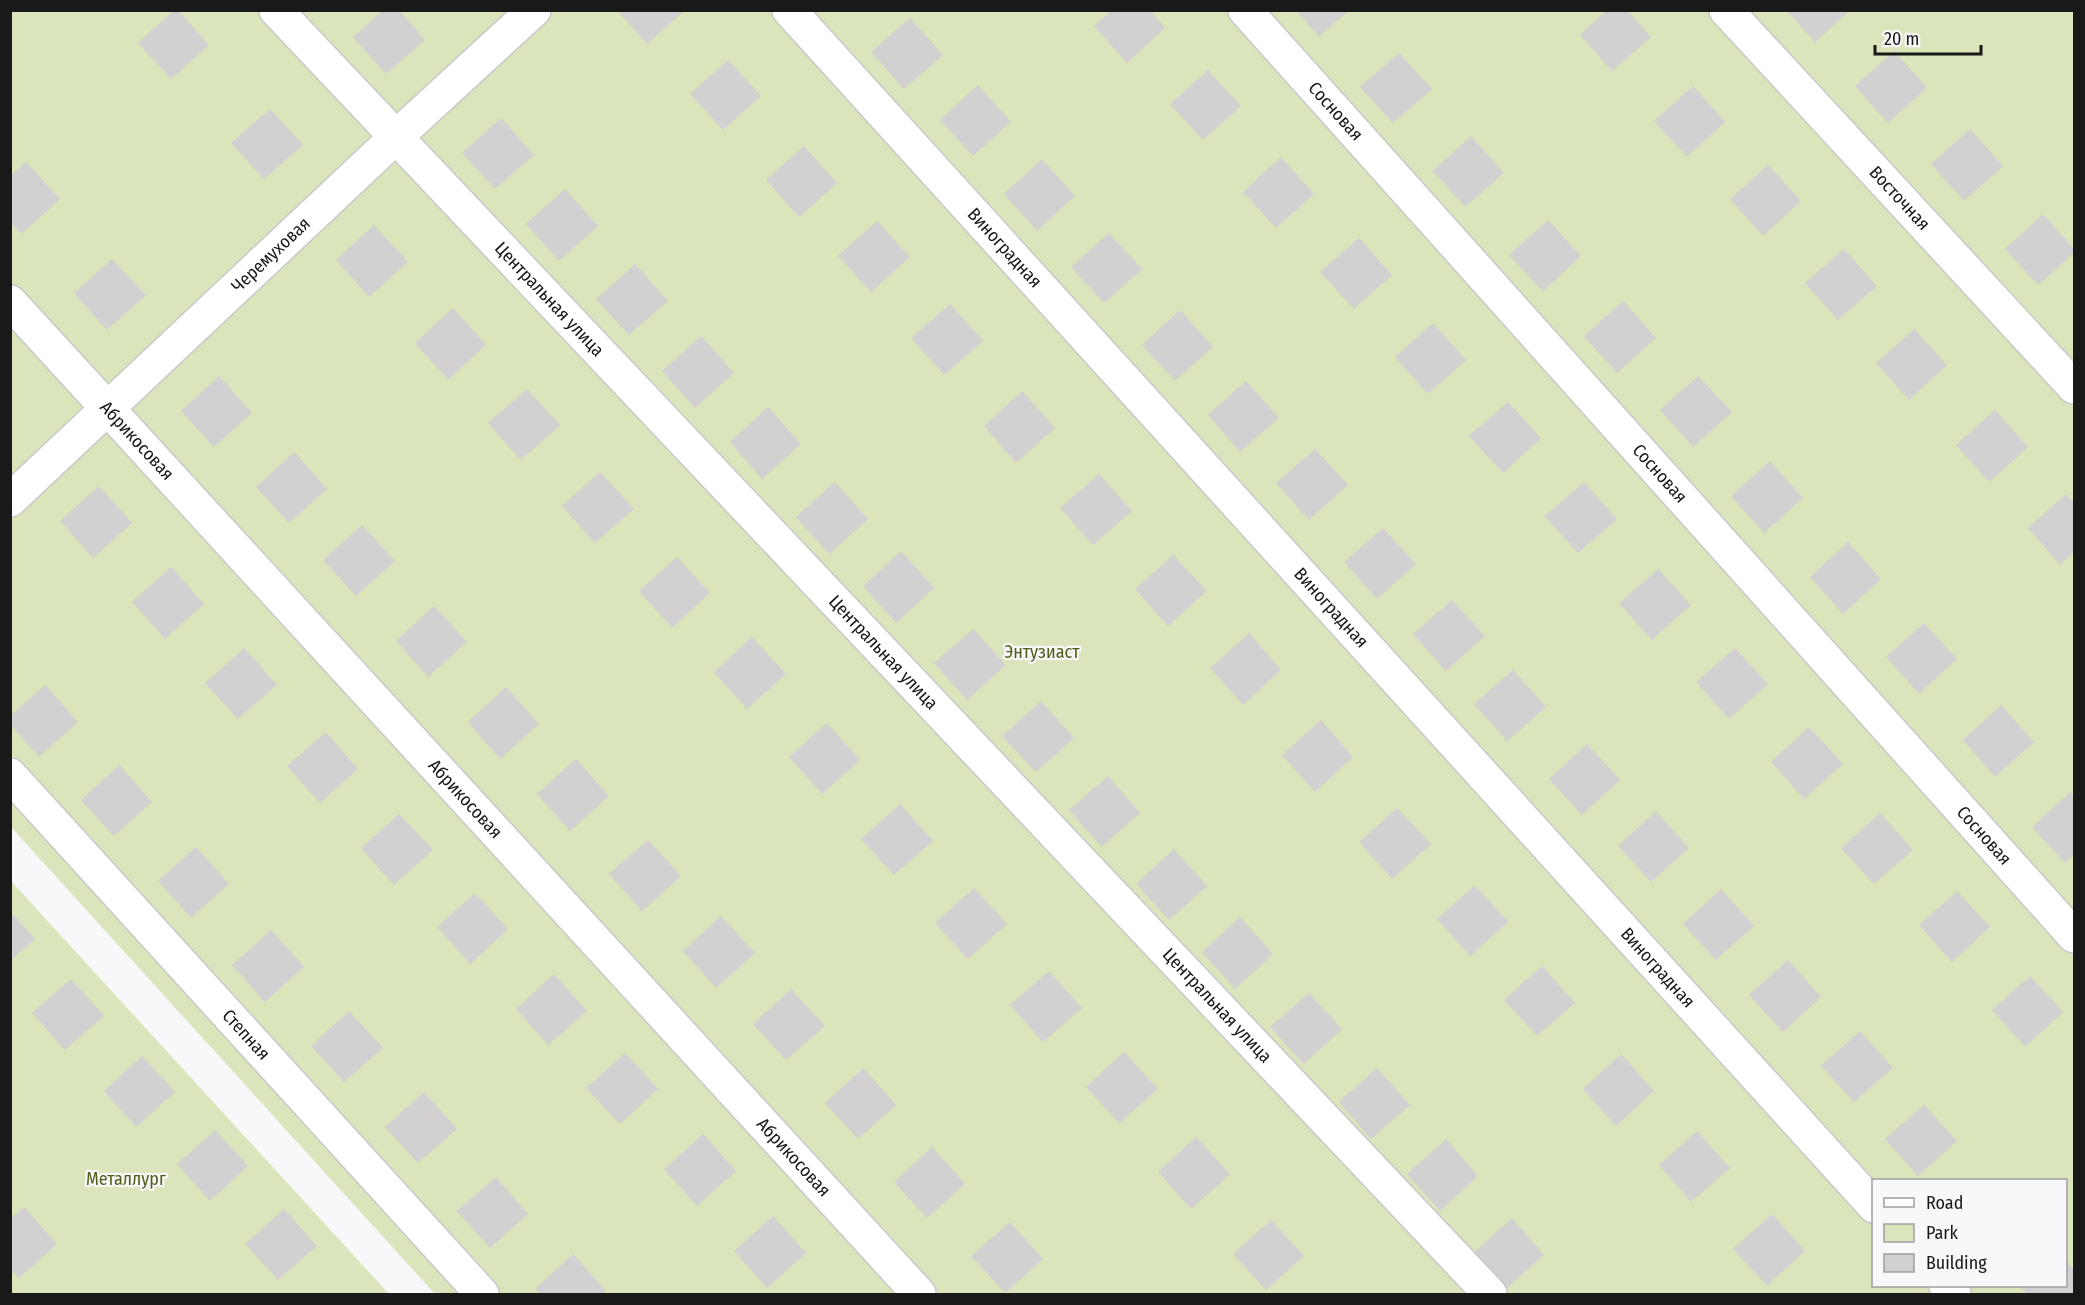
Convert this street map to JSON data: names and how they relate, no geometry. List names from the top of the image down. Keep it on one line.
{"streets":{"street":["Сосновая","Восточная","Виноградная","Черемуховая","Центральная улица","Абрикосовая","Степная"]},"crossings":[["Черемуховая","Центральная улица"],["Черемуховая","Абрикосовая"]],"parks":["Энтузиаст","Металлург"],"legend":["Road","Park","Building"],"scale_bar":"20 m"}
